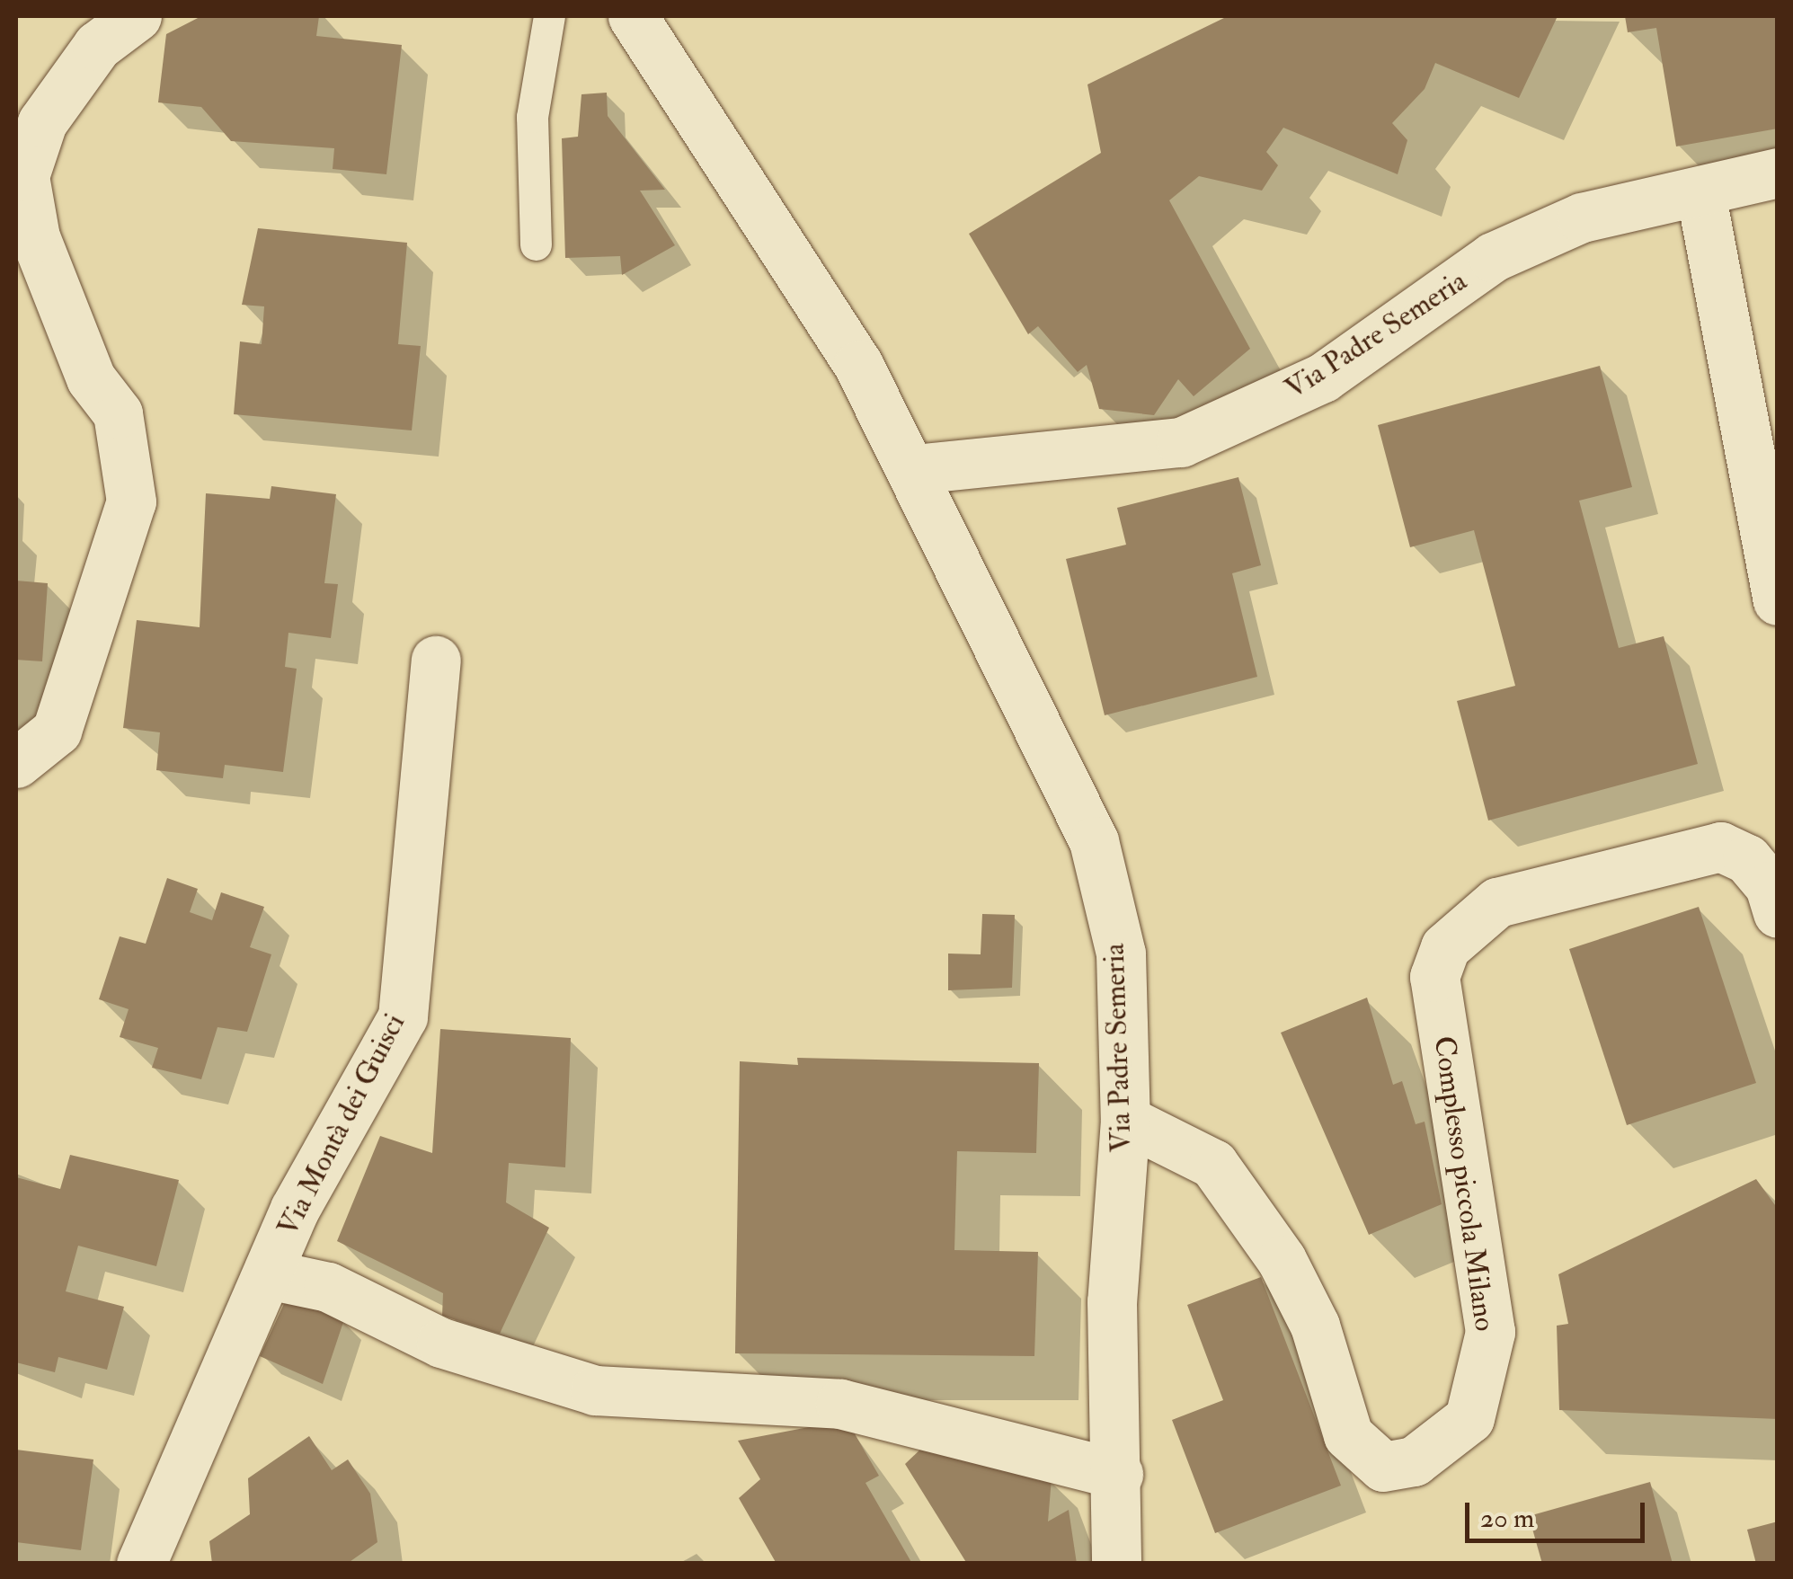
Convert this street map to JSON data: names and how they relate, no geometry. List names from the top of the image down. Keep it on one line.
{"streets":{"street":["Via Padre Semeria","Via Montà dei Guisci","Complesso piccola Milano"]},"crossings":[["Via Padre Semeria","Complesso piccola Milano"]],"scale_bar":"20 m"}
